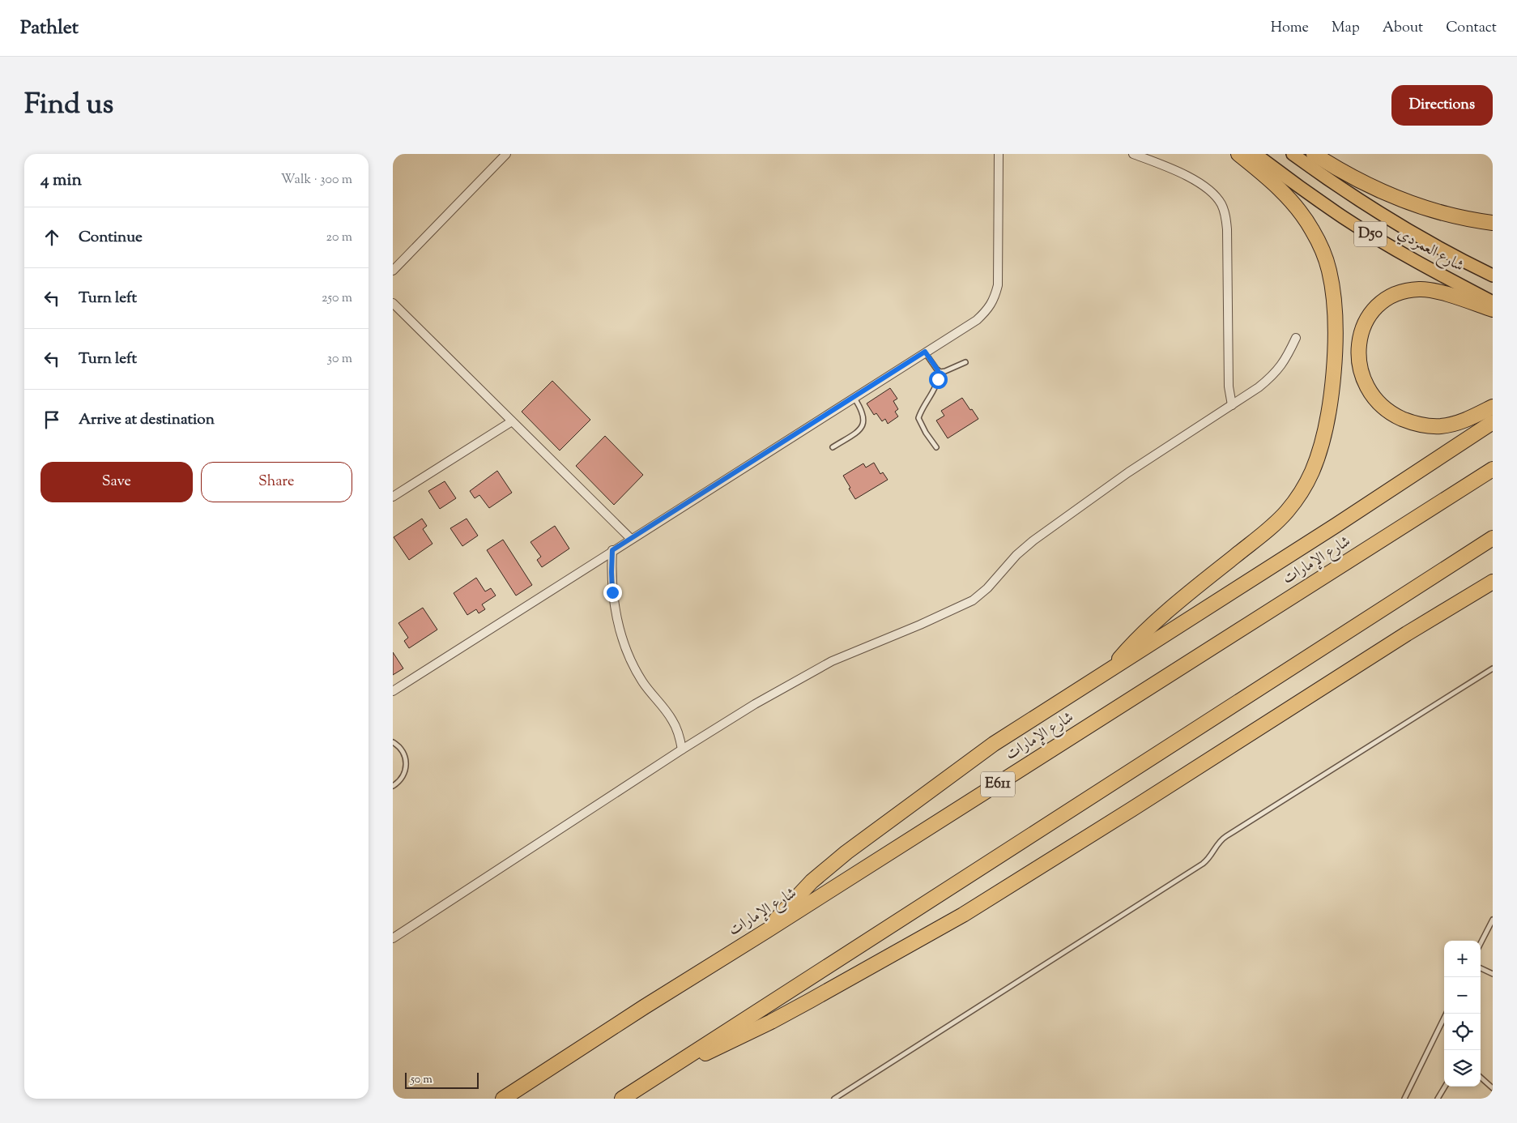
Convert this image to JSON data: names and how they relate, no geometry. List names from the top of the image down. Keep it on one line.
{"streets":{"highway":["شارع الإمارات","E611"],"main road":["D50","شارع العمردي"]},"scale_bar":"50 m","page":{"header":"Pathlet","nav":["Home","Map","About","Contact"],"title":"Find us","buttons":["Directions",["Save","Share"]],"heading":["4 min","Walk · 300 m"],"list":[["Continue","20 m"],["Turn left","250 m"],["Turn left","30 m"],"Arrive at destination"],"map_buttons":["+","−"],"scale":"50 m"}}
